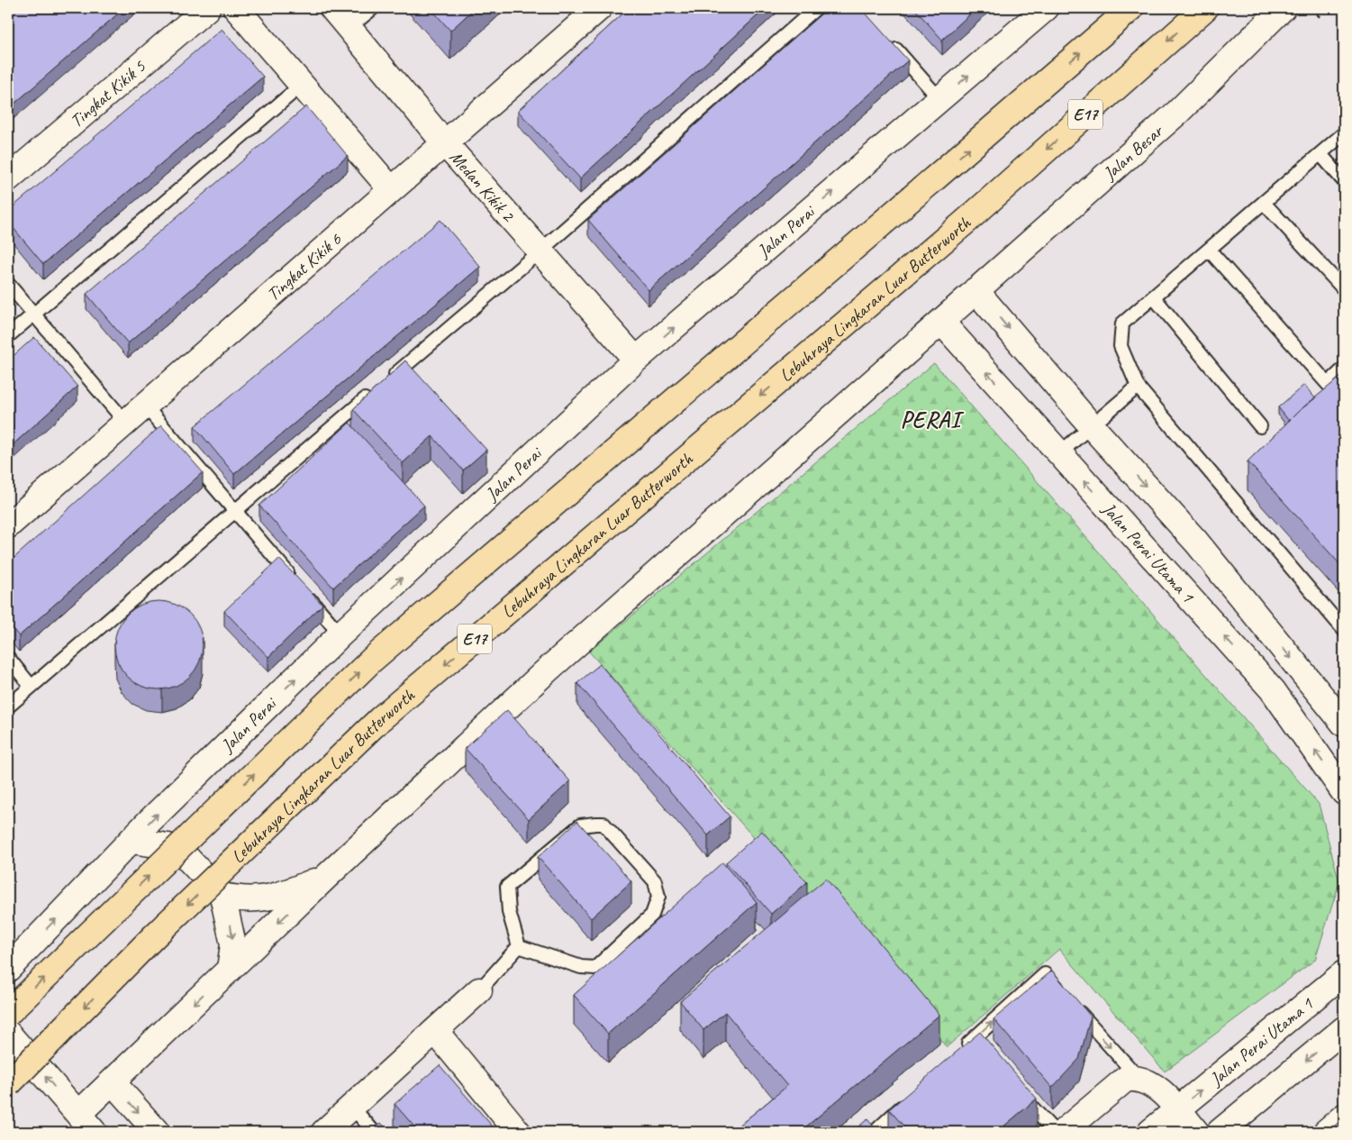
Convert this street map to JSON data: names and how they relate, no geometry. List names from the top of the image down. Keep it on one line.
{"streets":{"highway":["E17","Lebuhraya Lingkaran Luar Butterworth"],"street":["Tingkat Kikik 5","Jalan Besar","Medan Kikik 2","Jalan Perai","Tingkat Kikik 6","Jalan Perai Utama 1"]},"crossings":[["Jalan Besar","Jalan Perai Utama 1"],["Medan Kikik 2","Jalan Perai"],["Medan Kikik 2","Tingkat Kikik 6"]],"one_way":["Jalan Perai"],"districts":["PERAI"]}
